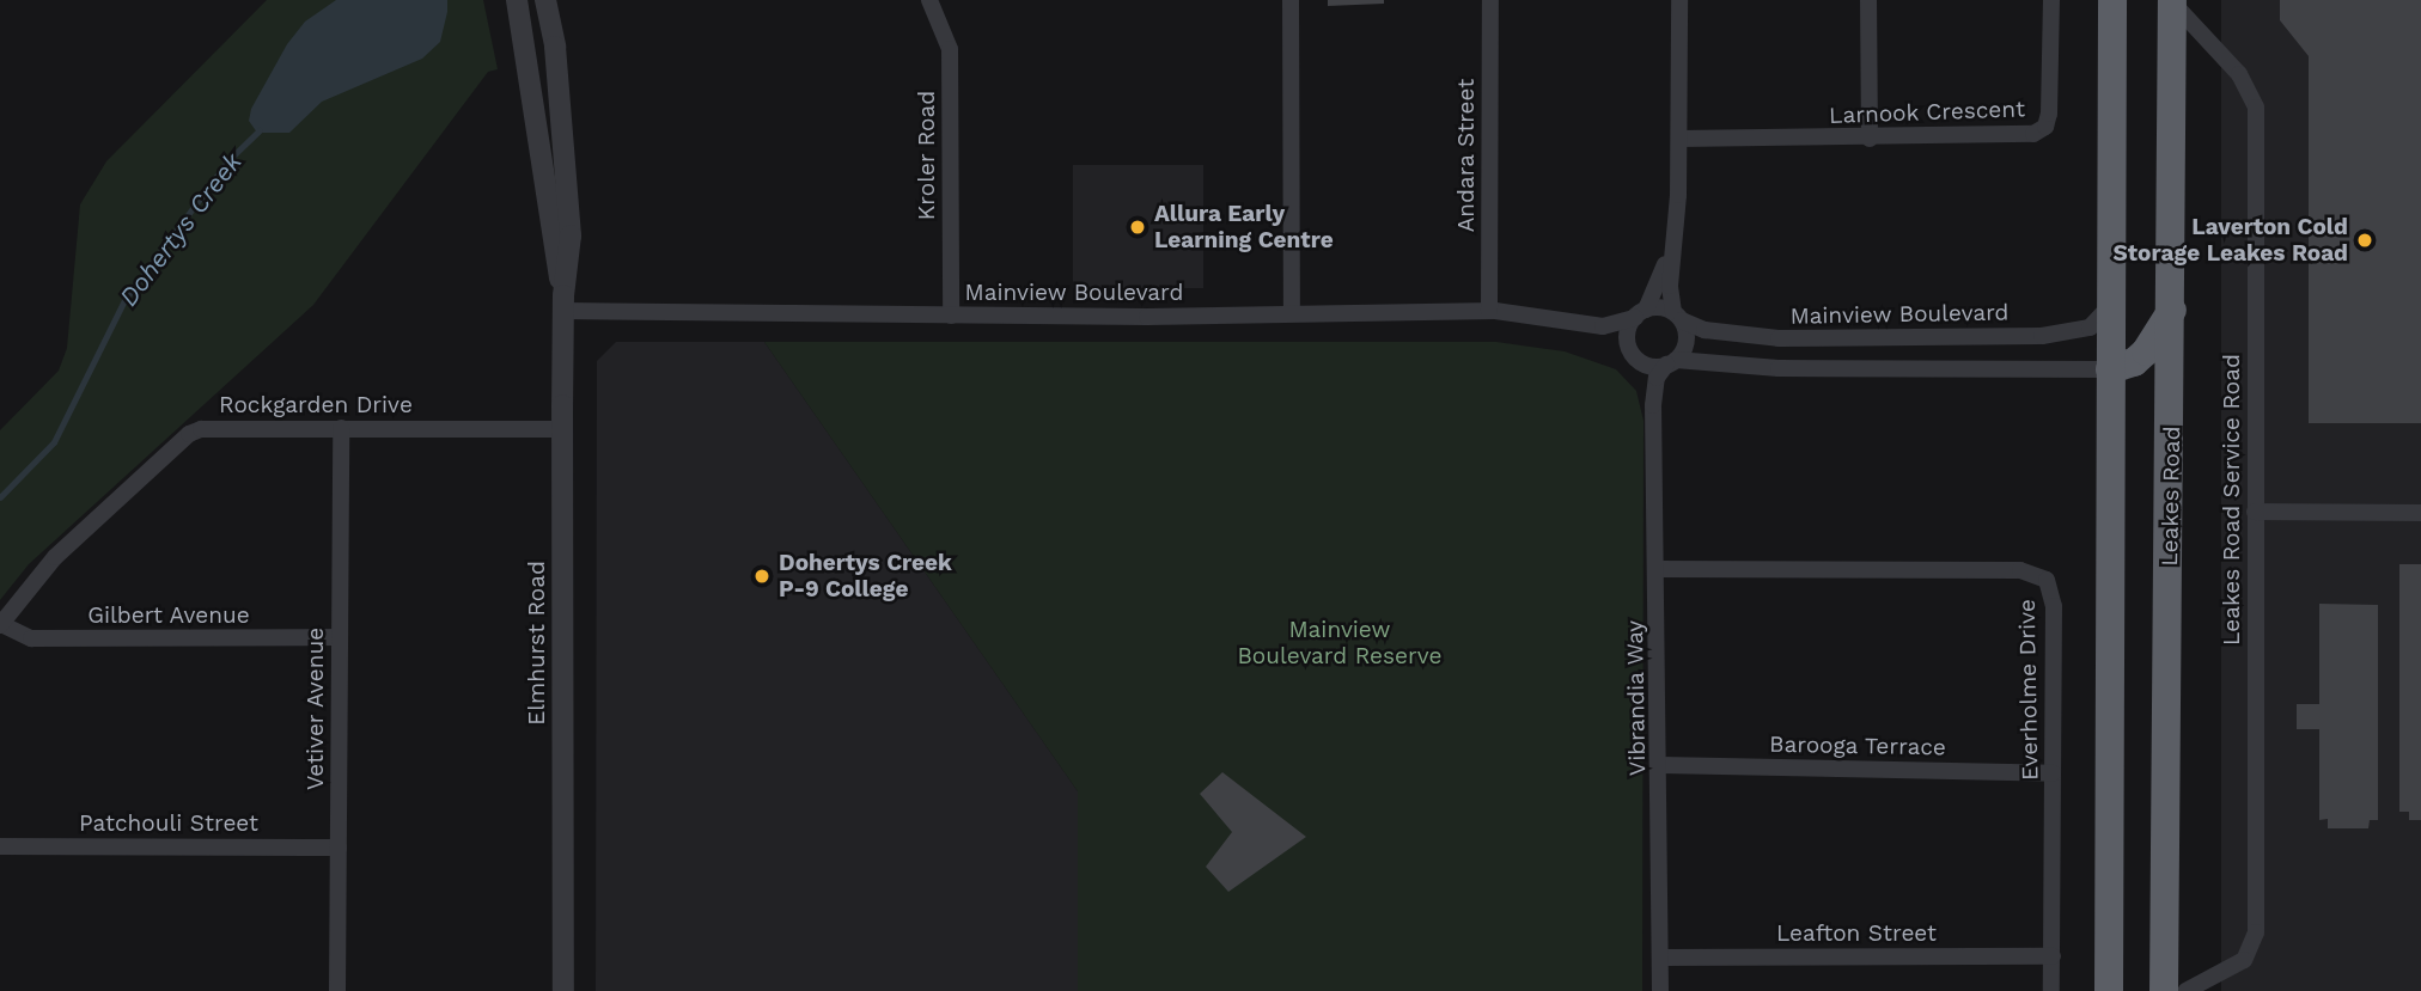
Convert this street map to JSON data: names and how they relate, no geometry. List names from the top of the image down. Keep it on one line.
{"streets":{"highway":["Leakes Road"],"street":["Larnook Crescent","Kroler Road","Andara Street","Mainview Boulevard","Rockgarden Drive","Leakes Road Service Road","Gilbert Avenue","Elmhurst Road","Everholme Drive","Vibrandia Way","Vetiver Avenue","Barooga Terrace","Patchouli Street","Leafton Street"]},"crossings":[["Kroler Road","Mainview Boulevard"],["Andara Street","Mainview Boulevard"],["Mainview Boulevard","Elmhurst Road"],["Mainview Boulevard","Vibrandia Way"],["Rockgarden Drive","Gilbert Avenue"],["Rockgarden Drive","Elmhurst Road"],["Rockgarden Drive","Vetiver Avenue"],["Leakes Road","Leakes Road Service Road"],["Gilbert Avenue","Vetiver Avenue"],["Everholme Drive","Vibrandia Way"],["Everholme Drive","Barooga Terrace"],["Everholme Drive","Leafton Street"],["Vibrandia Way","Barooga Terrace"],["Vibrandia Way","Leafton Street"],["Vetiver Avenue","Patchouli Street"]],"water":["Dohertys Creek"],"parks":["Mainview Boulevard Reserve"],"places":["Allura Early Learning Centre","Laverton Cold Storage Leakes Road","Dohertys Creek P-9 College"]}
